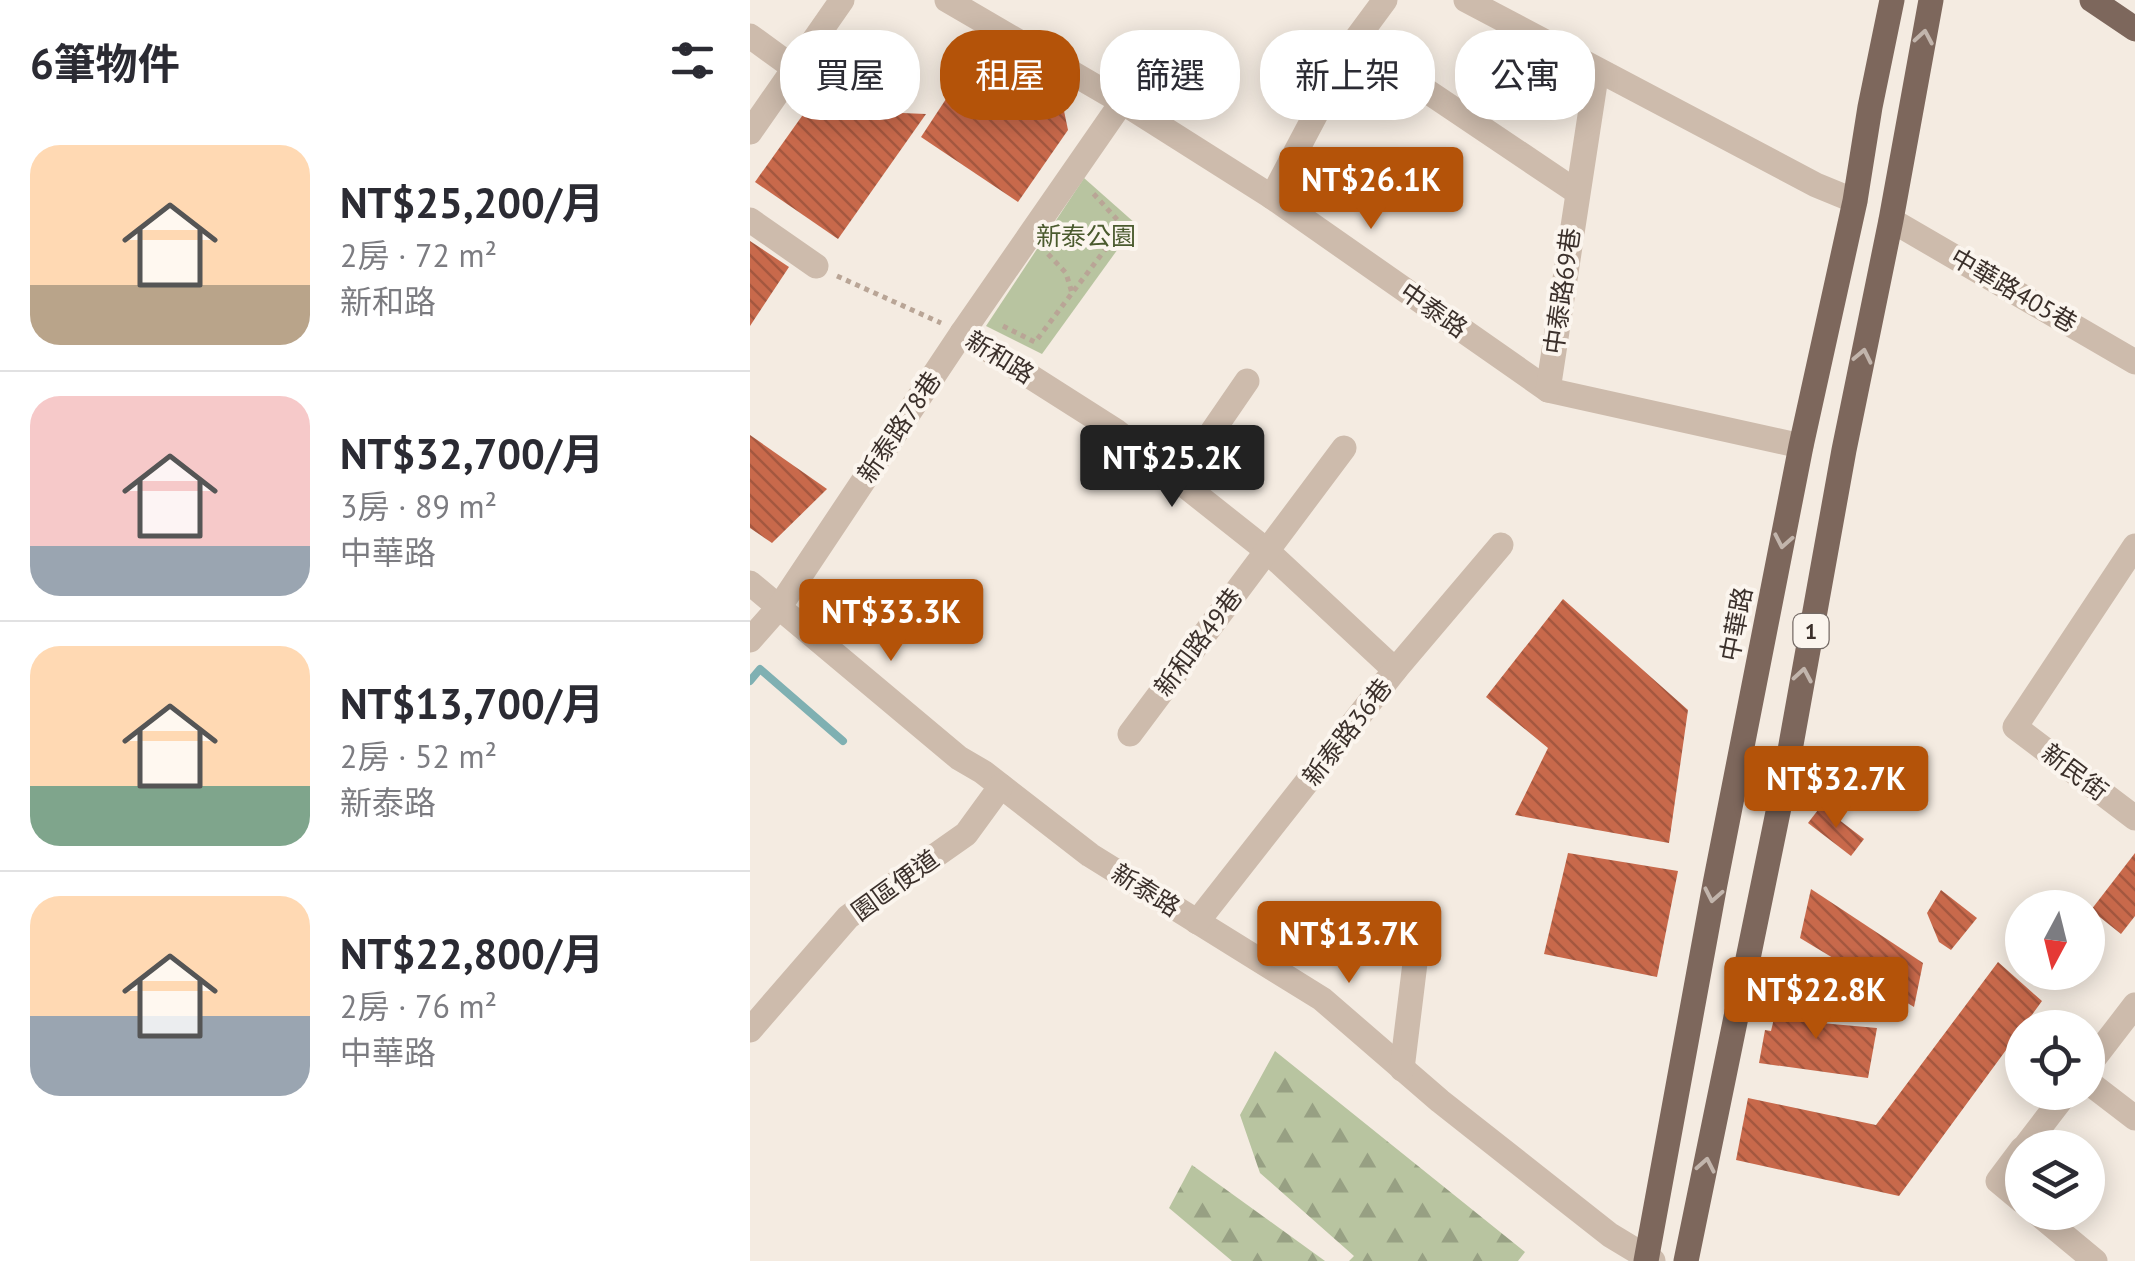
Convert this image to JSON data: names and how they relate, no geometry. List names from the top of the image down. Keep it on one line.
{"streets":{"main road":["中華路","1"],"street":["中華路405巷","中泰路69巷","中泰路","新和路","新泰路78巷","新和路49巷","新泰路36巷","新民街","園區便道","新泰路"]},"crossings":[["中華路405巷","1"],["中泰路69巷","中泰路"],["中泰路","中華路"],["新和路","新泰路78巷"],["新和路","新和路49巷"],["新和路","新泰路36巷"],["新泰路78巷","新泰路"],["中華路","新泰路"],["新泰路36巷","新泰路"],["園區便道","新泰路"]],"parks":["新泰公園"],"north":"bottom","page":{"heading":"6筆物件","chip":["買屋","租屋","篩選","新上架","公寓"],"list":[{"name":"NT$25,200/月","note":"2房 · 72 m² · 新和路"},{"name":"NT$32,700/月","note":"3房 · 89 m² · 中華路"},{"name":"NT$13,700/月","note":"2房 · 52 m² · 新泰路"},{"name":"NT$22,800/月","note":"2房 · 76 m² · 中華路"}],"price":["NT$26.1K","NT$25.2K","NT$33.3K","NT$32.7K","NT$13.7K","NT$22.8K"]}}
